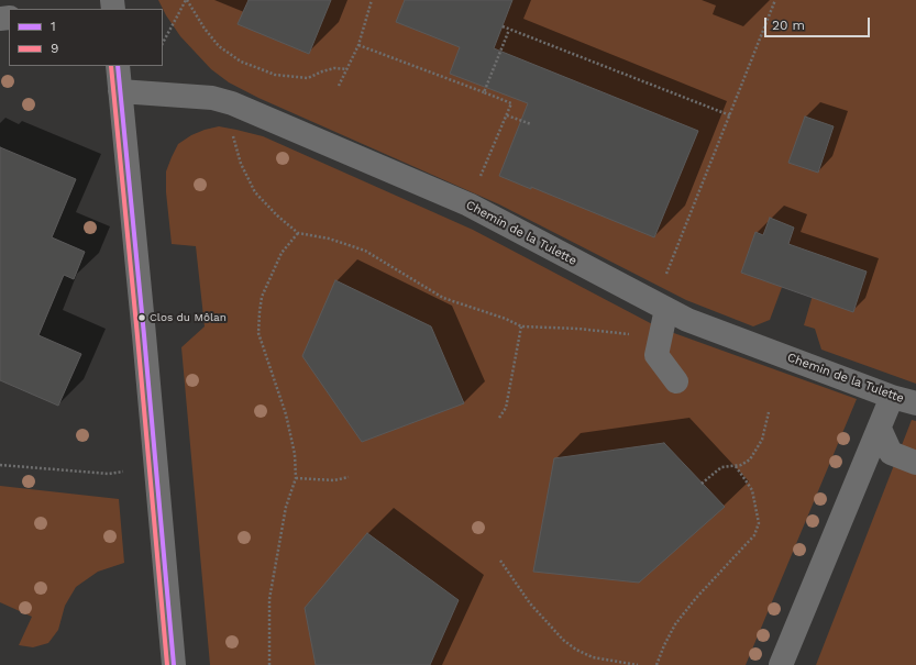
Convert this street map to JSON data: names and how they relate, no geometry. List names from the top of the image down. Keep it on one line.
{"streets":{"street":["Chemin de la Tulette"]},"places":["Clos du Môlan"],"lines":["transit line 1","transit line 9"],"legend":["1","9"],"scale_bar":"20 m"}
